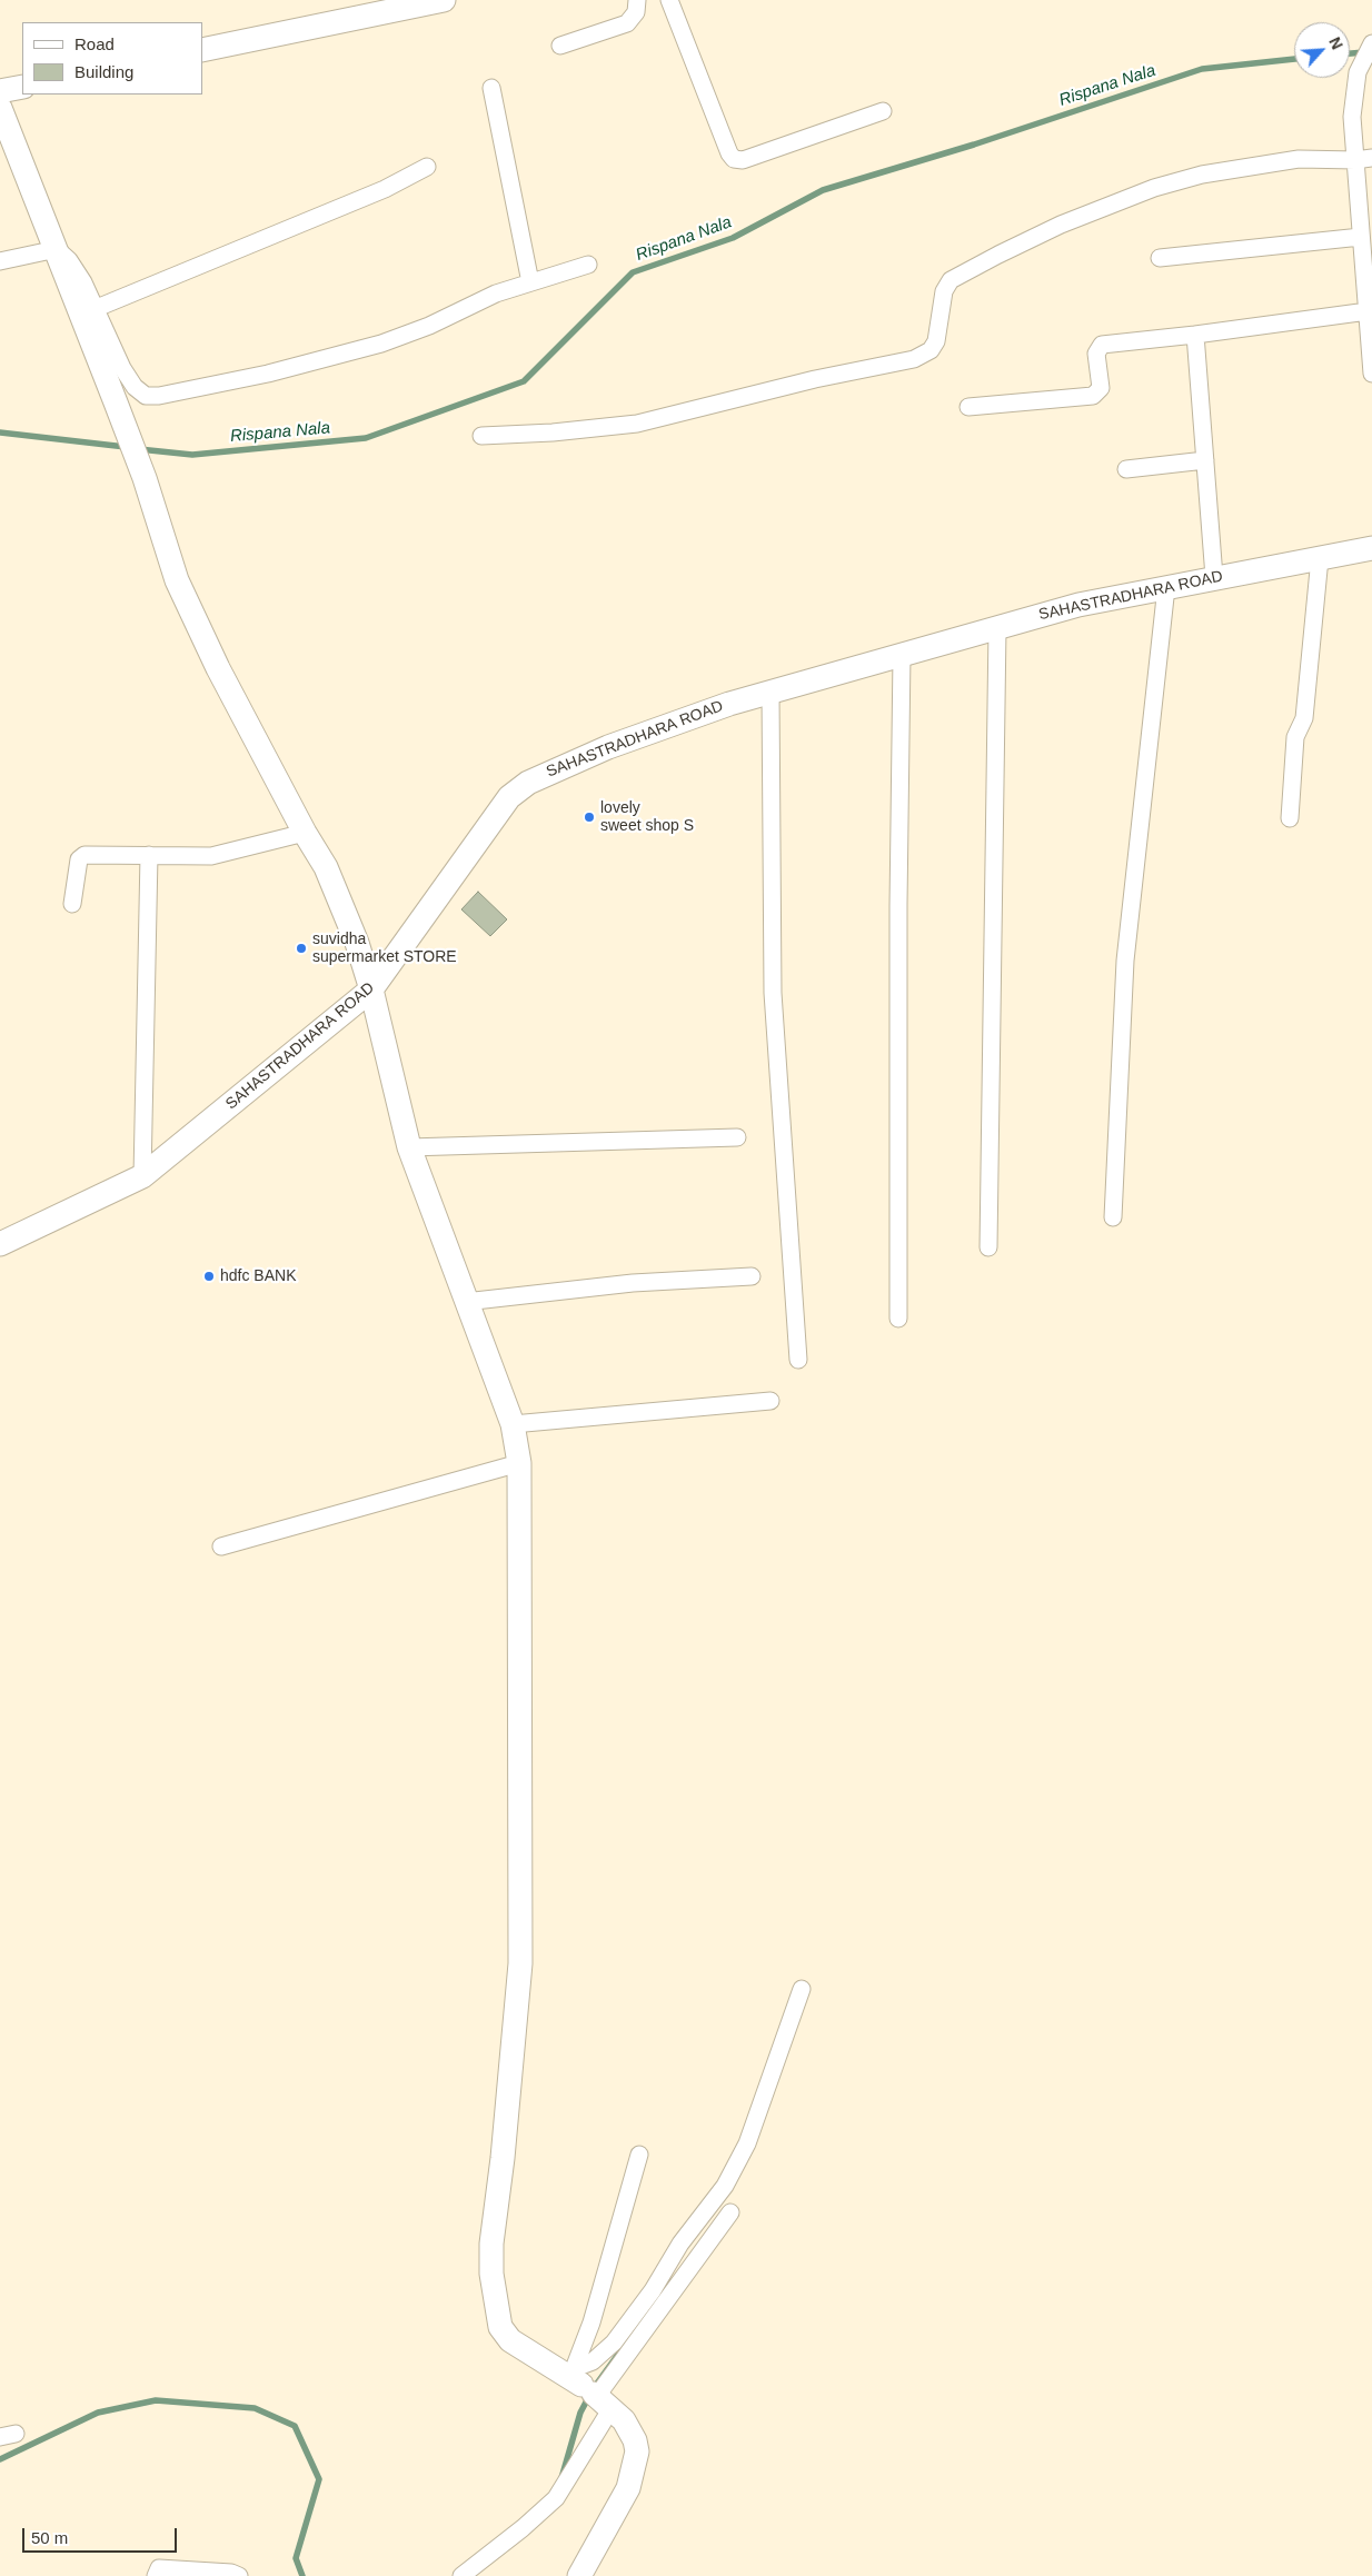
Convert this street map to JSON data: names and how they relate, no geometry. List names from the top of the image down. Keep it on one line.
{"streets":{"street":["SAHASTRADHARA ROAD"]},"water":["Rispana Nala"],"places":["lovely sweet shop S","suvidha supermarket STORE","hdfc BANK"],"legend":["Road","Building"],"scale_bar":"50 m","north":"top right"}
